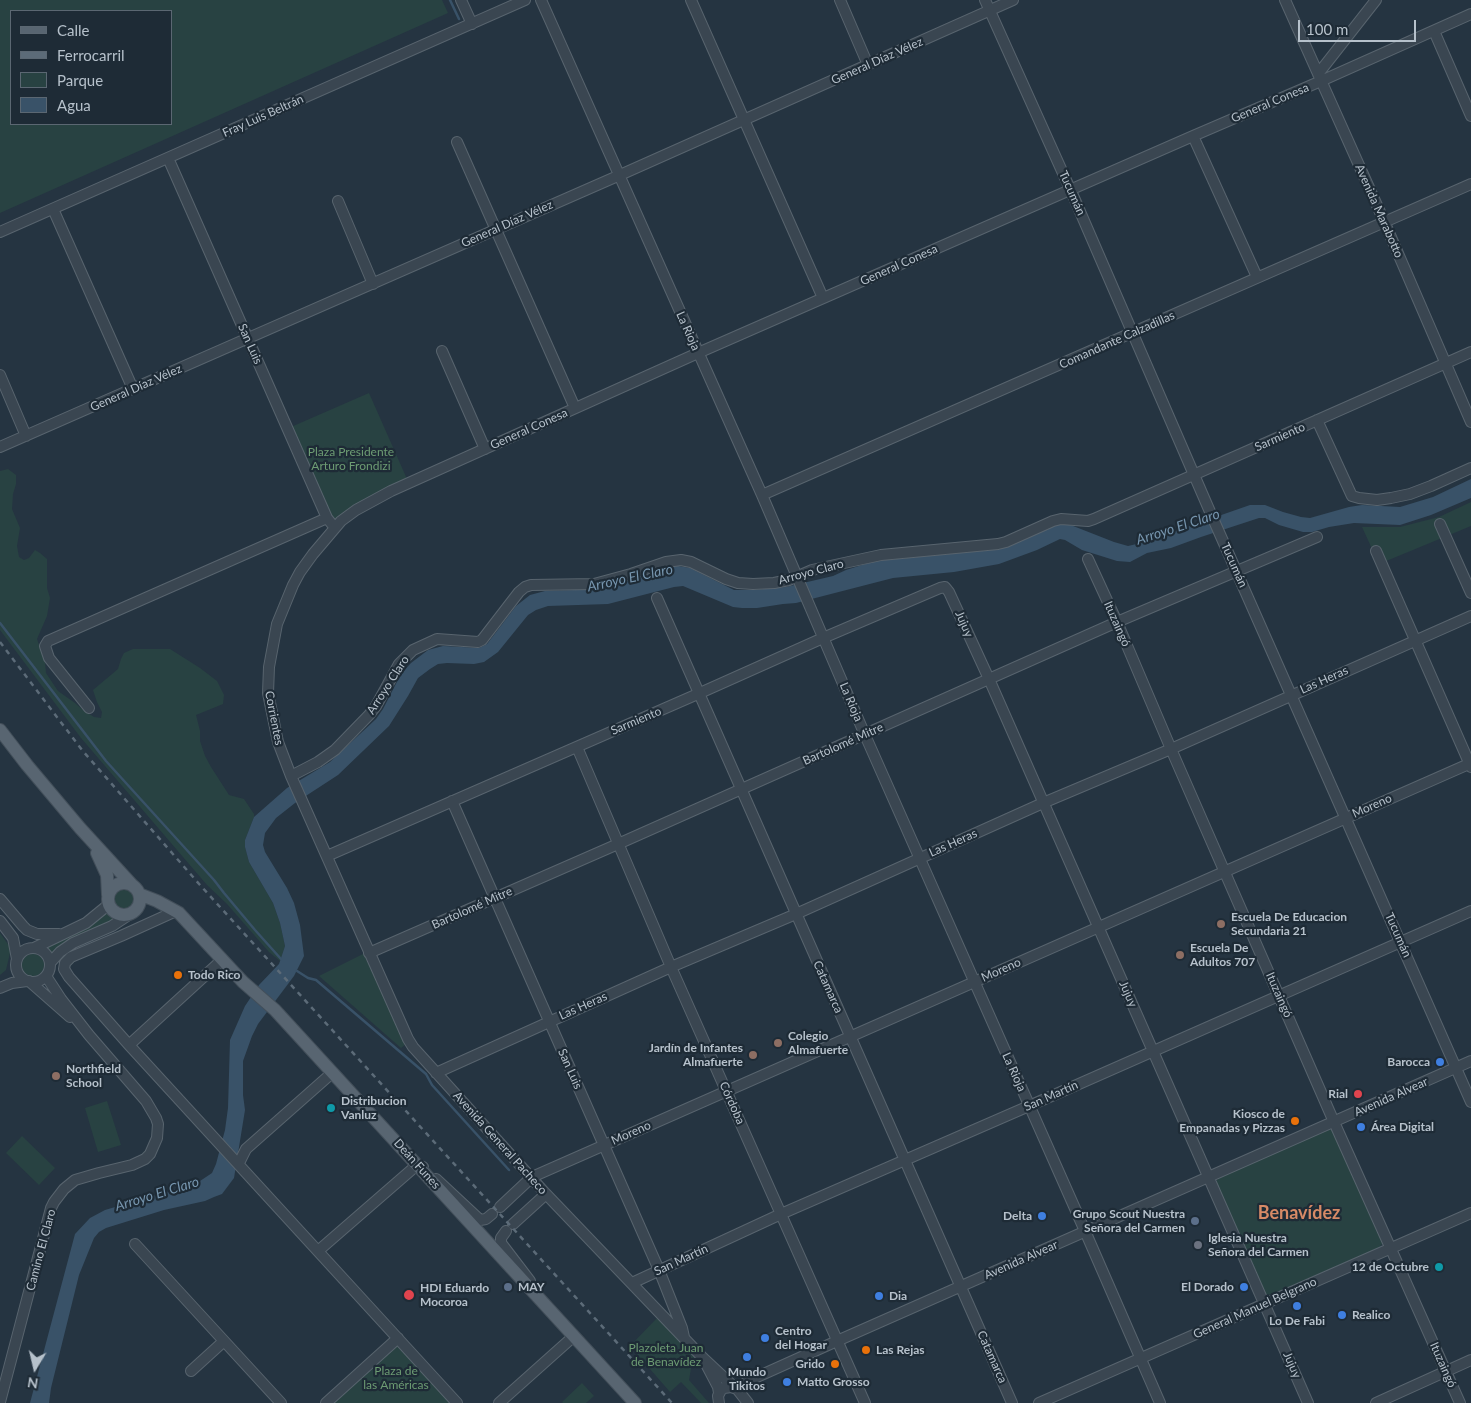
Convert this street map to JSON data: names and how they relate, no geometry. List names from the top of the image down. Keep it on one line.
{"streets":{"main road":["Deán Funes"],"street":["General Díaz Vélez","General Conesa","Fray Luis Beltrán","Tucumán","Avenida Marabotto","La Rioja","Comandante Calzadillas","San Luis","Sarmiento","Arroyo Claro","Jujuy","Ituzaingó","Las Heras","Corrientes","Bartolomé Mitre","Moreno","Catamarca","San Martín","Avenida Alvear","Córdoba","Avenida General Pacheco","Camino El Claro","General Manuel Belgrano"]},"crossings":[["General Díaz Vélez","Tucumán"],["General Díaz Vélez","La Rioja"],["General Díaz Vélez","San Luis"],["General Conesa","Tucumán"],["General Conesa","Avenida Marabotto"],["General Conesa","La Rioja"],["General Conesa","San Luis"],["General Conesa","Corrientes"],["Fray Luis Beltrán","San Luis"],["Tucumán","Comandante Calzadillas"],["Tucumán","Sarmiento"],["Tucumán","Las Heras"],["Tucumán","Bartolomé Mitre"],["Tucumán","Moreno"],["Tucumán","San Martín"],["Tucumán","Avenida Alvear"],["Avenida Marabotto","Comandante Calzadillas"],["Avenida Marabotto","Sarmiento"],["La Rioja","Comandante Calzadillas"],["La Rioja","Sarmiento"],["La Rioja","Arroyo Claro"],["La Rioja","Las Heras"],["La Rioja","Bartolomé Mitre"],["La Rioja","Moreno"],["La Rioja","San Martín"],["La Rioja","Avenida Alvear"],["La Rioja","General Manuel Belgrano"],["San Luis","Sarmiento"],["San Luis","Las Heras"],["San Luis","Corrientes"],["San Luis","Bartolomé Mitre"],["San Luis","Moreno"],["San Luis","San Martín"],["San Luis","Avenida General Pacheco"],["Sarmiento","Arroyo Claro"],["Sarmiento","Jujuy"],["Sarmiento","Corrientes"],["Sarmiento","Catamarca"],["Sarmiento","Córdoba"],["Sarmiento","Avenida General Pacheco"],["Arroyo Claro","Corrientes"],["Jujuy","Las Heras"],["Jujuy","Bartolomé Mitre"],["Jujuy","Moreno"],["Jujuy","San Martín"],["Jujuy","Avenida Alvear"],["Jujuy","General Manuel Belgrano"],["Ituzaingó","Las Heras"],["Ituzaingó","Bartolomé Mitre"],["Ituzaingó","Moreno"],["Ituzaingó","San Martín"],["Ituzaingó","Avenida Alvear"],["Ituzaingó","General Manuel Belgrano"],["Las Heras","Catamarca"],["Las Heras","Córdoba"],["Las Heras","Avenida General Pacheco"],["Corrientes","Avenida General Pacheco"],["Bartolomé Mitre","Catamarca"],["Bartolomé Mitre","Córdoba"],["Bartolomé Mitre","Avenida General Pacheco"],["Moreno","Catamarca"],["Moreno","Córdoba"],["Moreno","Avenida General Pacheco"],["Catamarca","San Martín"],["Catamarca","Avenida Alvear"],["San Martín","Córdoba"],["San Martín","Avenida General Pacheco"],["Avenida Alvear","Córdoba"],["Avenida Alvear","Avenida General Pacheco"]],"districts":["Benavídez"],"water":["Arroyo El Claro"],"parks":["Plaza Presidente Arturo Frondizi","Plazoleta Juan de Benavídez","Plaza de las Américas"],"places":["Escuela De Educacion Secundaria 21","Escuela De Adultos 707","Todo Rico","Colegio Almafuerte","Jardín de Infantes Almafuerte","Barocca","Northfield School","Rial","Distribucion Vanluz","Kiosco de Empanadas y Pizzas","Área Digital","Delta","Grupo Scout Nuestra Señora del Carmen","Iglesia Nuestra Señora del Carmen","12 de Octubre","MAY","El Dorado","HDI Eduardo Mocoroa","Dia","Lo De Fabi","Realico","Centro del Hogar","Las Rejas","Mundo Tikitos","Grido","Matto Grosso"],"legend":["Calle","Ferrocarril","Parque","Agua"],"scale_bar":"100 m","north":"bottom"}
